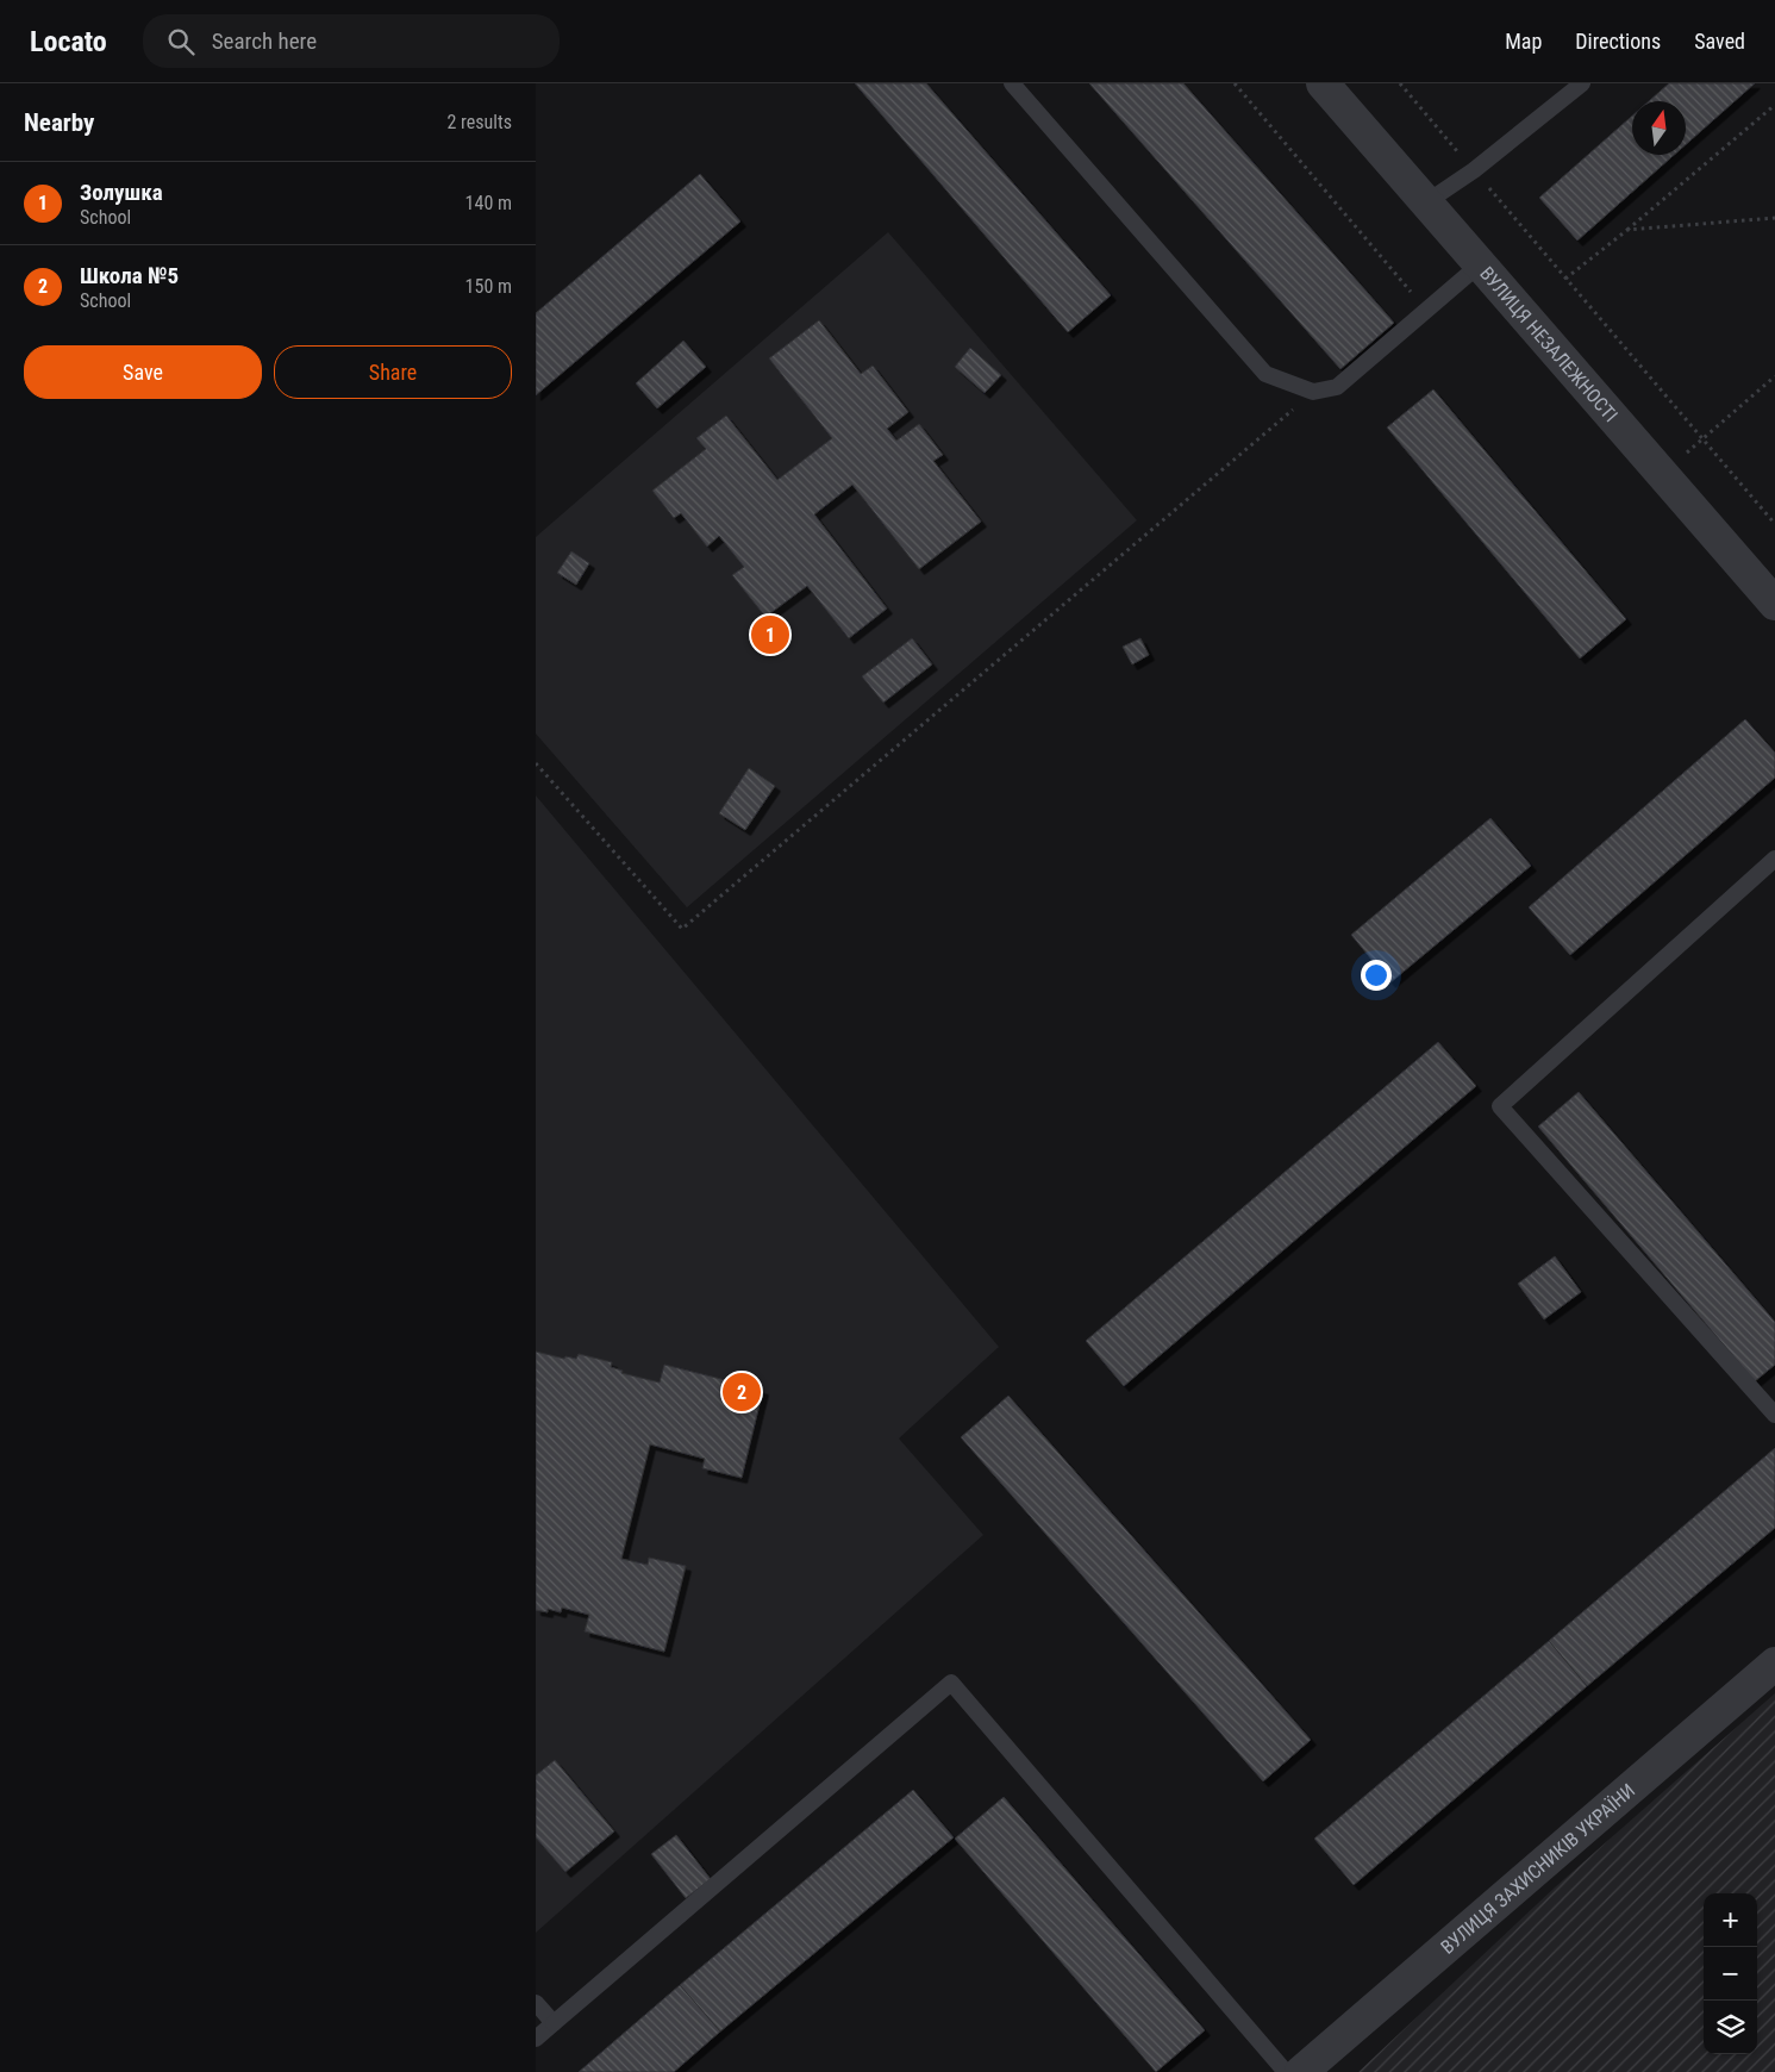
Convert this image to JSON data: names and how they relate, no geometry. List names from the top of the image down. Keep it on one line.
{"streets":{"street":["ВУЛИЦЯ НЕЗАЛЕЖНОСТІ","ВУЛИЦЯ ЗАХИСНИКІВ УКРАЇНИ"]},"north":"top","page":{"header":"Locato","search":"Search here","nav":["Map","Directions","Saved"],"heading":["Nearby","2 results"],"list":[{"mark":"1","name":"Золушка","note":"School","value":"140 m"},{"mark":"2","name":"Школа №5","note":"School","value":"150 m"}],"buttons":["Save","Share"],"pins":["1","2"],"map_buttons":["+","−"]}}
